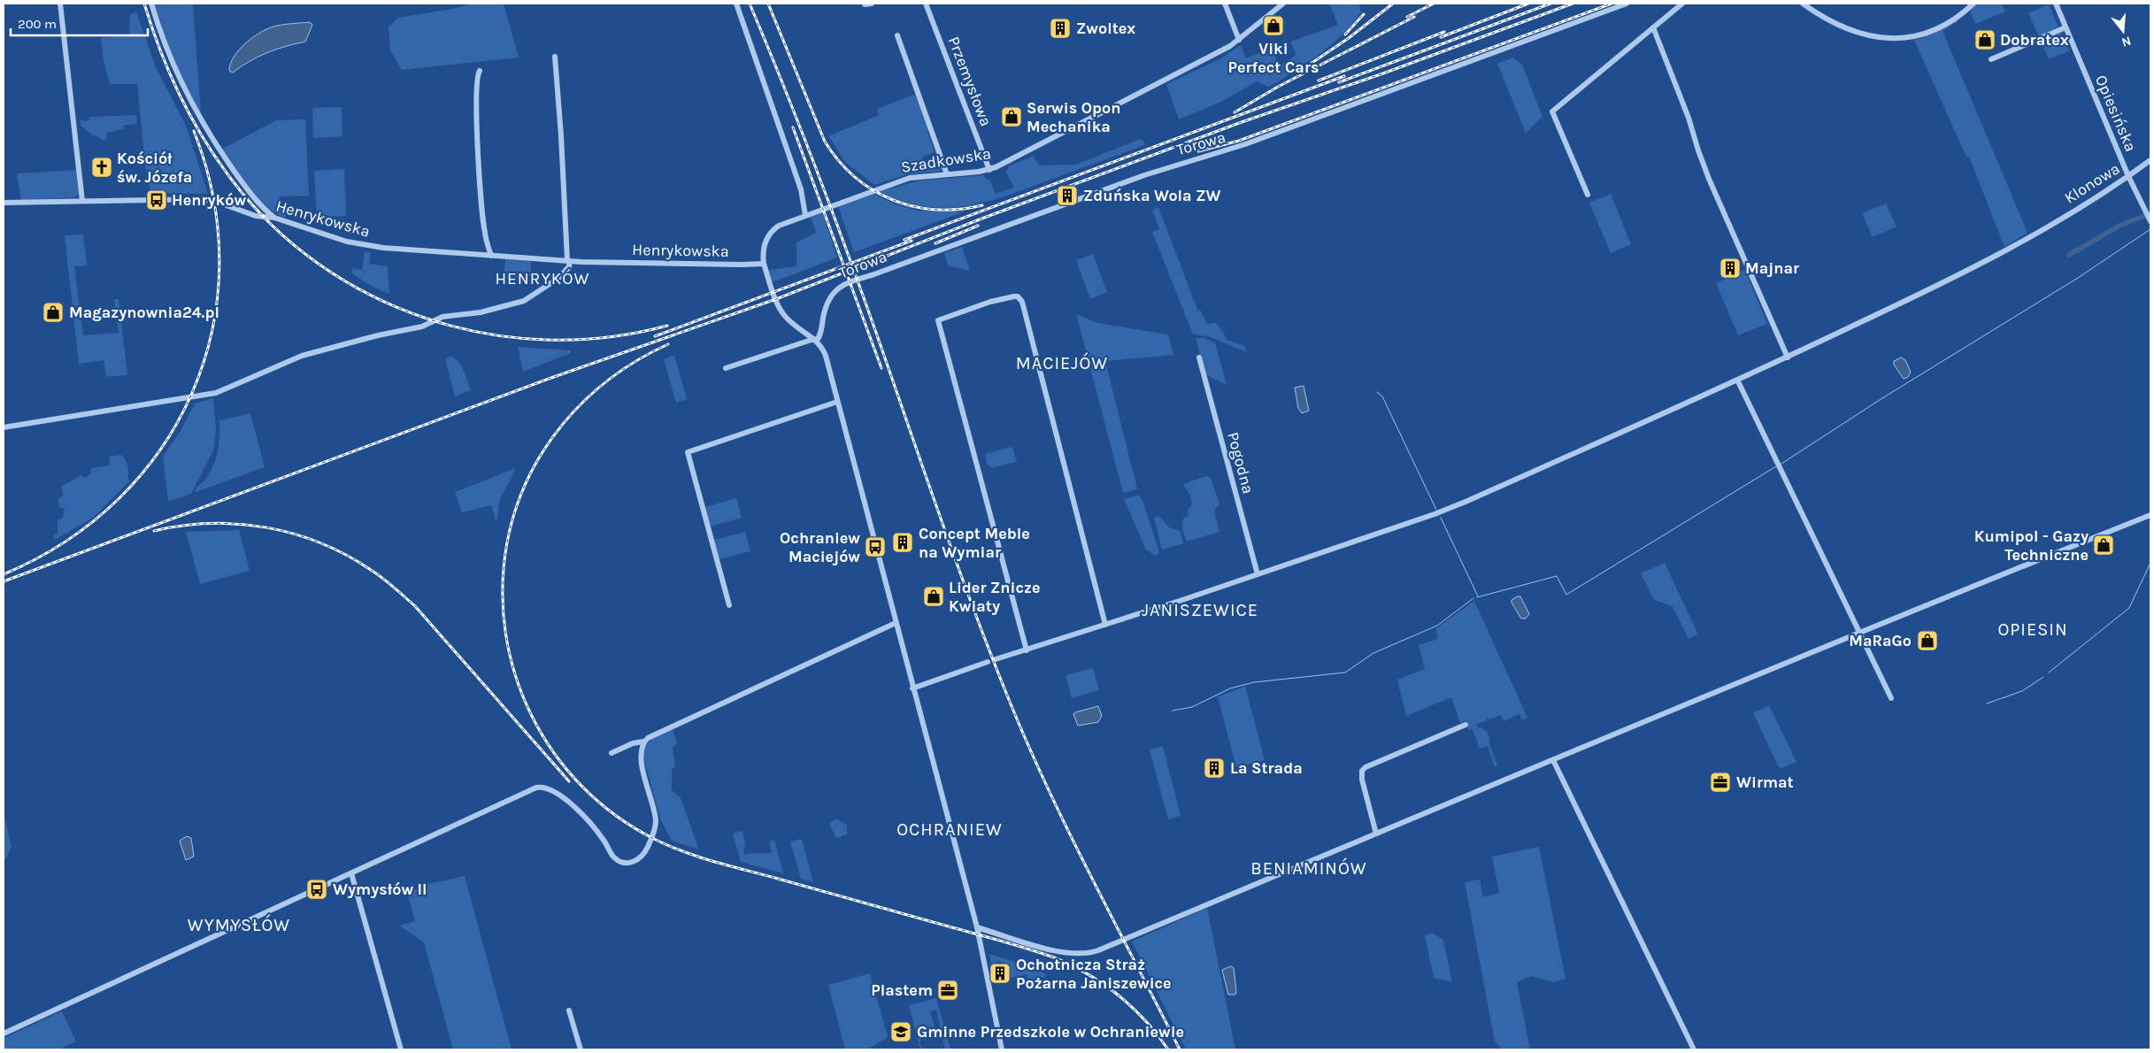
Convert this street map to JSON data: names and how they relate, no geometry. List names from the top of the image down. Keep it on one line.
{"streets":{"street":["Przemysłowa","Opiesińska","Torowa","Szadkowska","Klonowa","Henrykowska","Pogodna"]},"crossings":[["Przemysłowa","Szadkowska"],["Opiesińska","Klonowa"],["Torowa","Szadkowska"],["Szadkowska","Henrykowska"],["Klonowa","Pogodna"]],"districts":["HENRYKÓW","MACIEJÓW","JANISZEWICE","OPIESIN","OCHRANIEW","BENIAMINÓW","WYMYSŁÓW"],"places":{"shop":["Viki Perfect Cars","Dobratex","Serwis Opon Mechanika","Magazynownia24.pl","Kumipol - Gazy Techniczne","Lider Znicze Kwiaty","MaRaGo"],"building":["Zwoltex","Zduńska Wola ZW","Majnar","Concept Meble na Wymiar","La Strada","Ochotnicza Straż Pożarna Janiszewice"],"church":["Kościół św. Józefa"],"bus stop":["Henryków","Ochraniew Maciejów","Wymysłów II"],"office":["Wirmat","Plastem"],"school or university":["Gminne Przedszkole w Ochraniewie"]},"scale_bar":"200 m","north":"bottom"}
